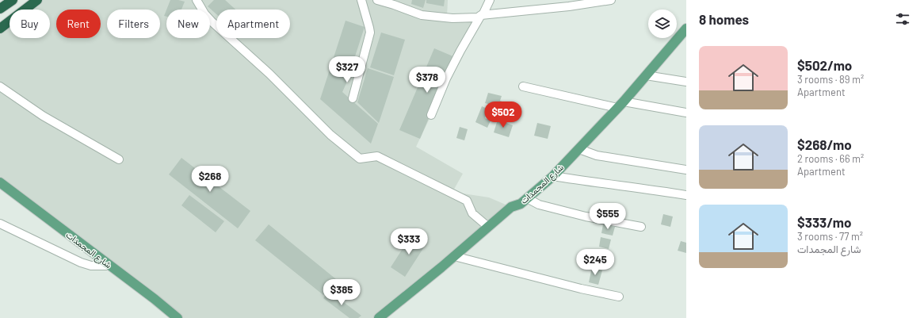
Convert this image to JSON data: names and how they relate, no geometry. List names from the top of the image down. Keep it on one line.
{"streets":{"main road":["شارع المجمدات"]},"page":{"heading":"8 homes","chip":["Buy","Rent","Filters","New","Apartment"],"list":[{"name":"$502/mo","note":"3 rooms · 89 m² · Apartment"},{"name":"$268/mo","note":"2 rooms · 66 m² · Apartment"},{"name":"$333/mo","note":"3 rooms · 77 m² · شارع المجمدات"}],"price":["$327","$378","$502","$268","$555","$333","$245","$385"]}}
